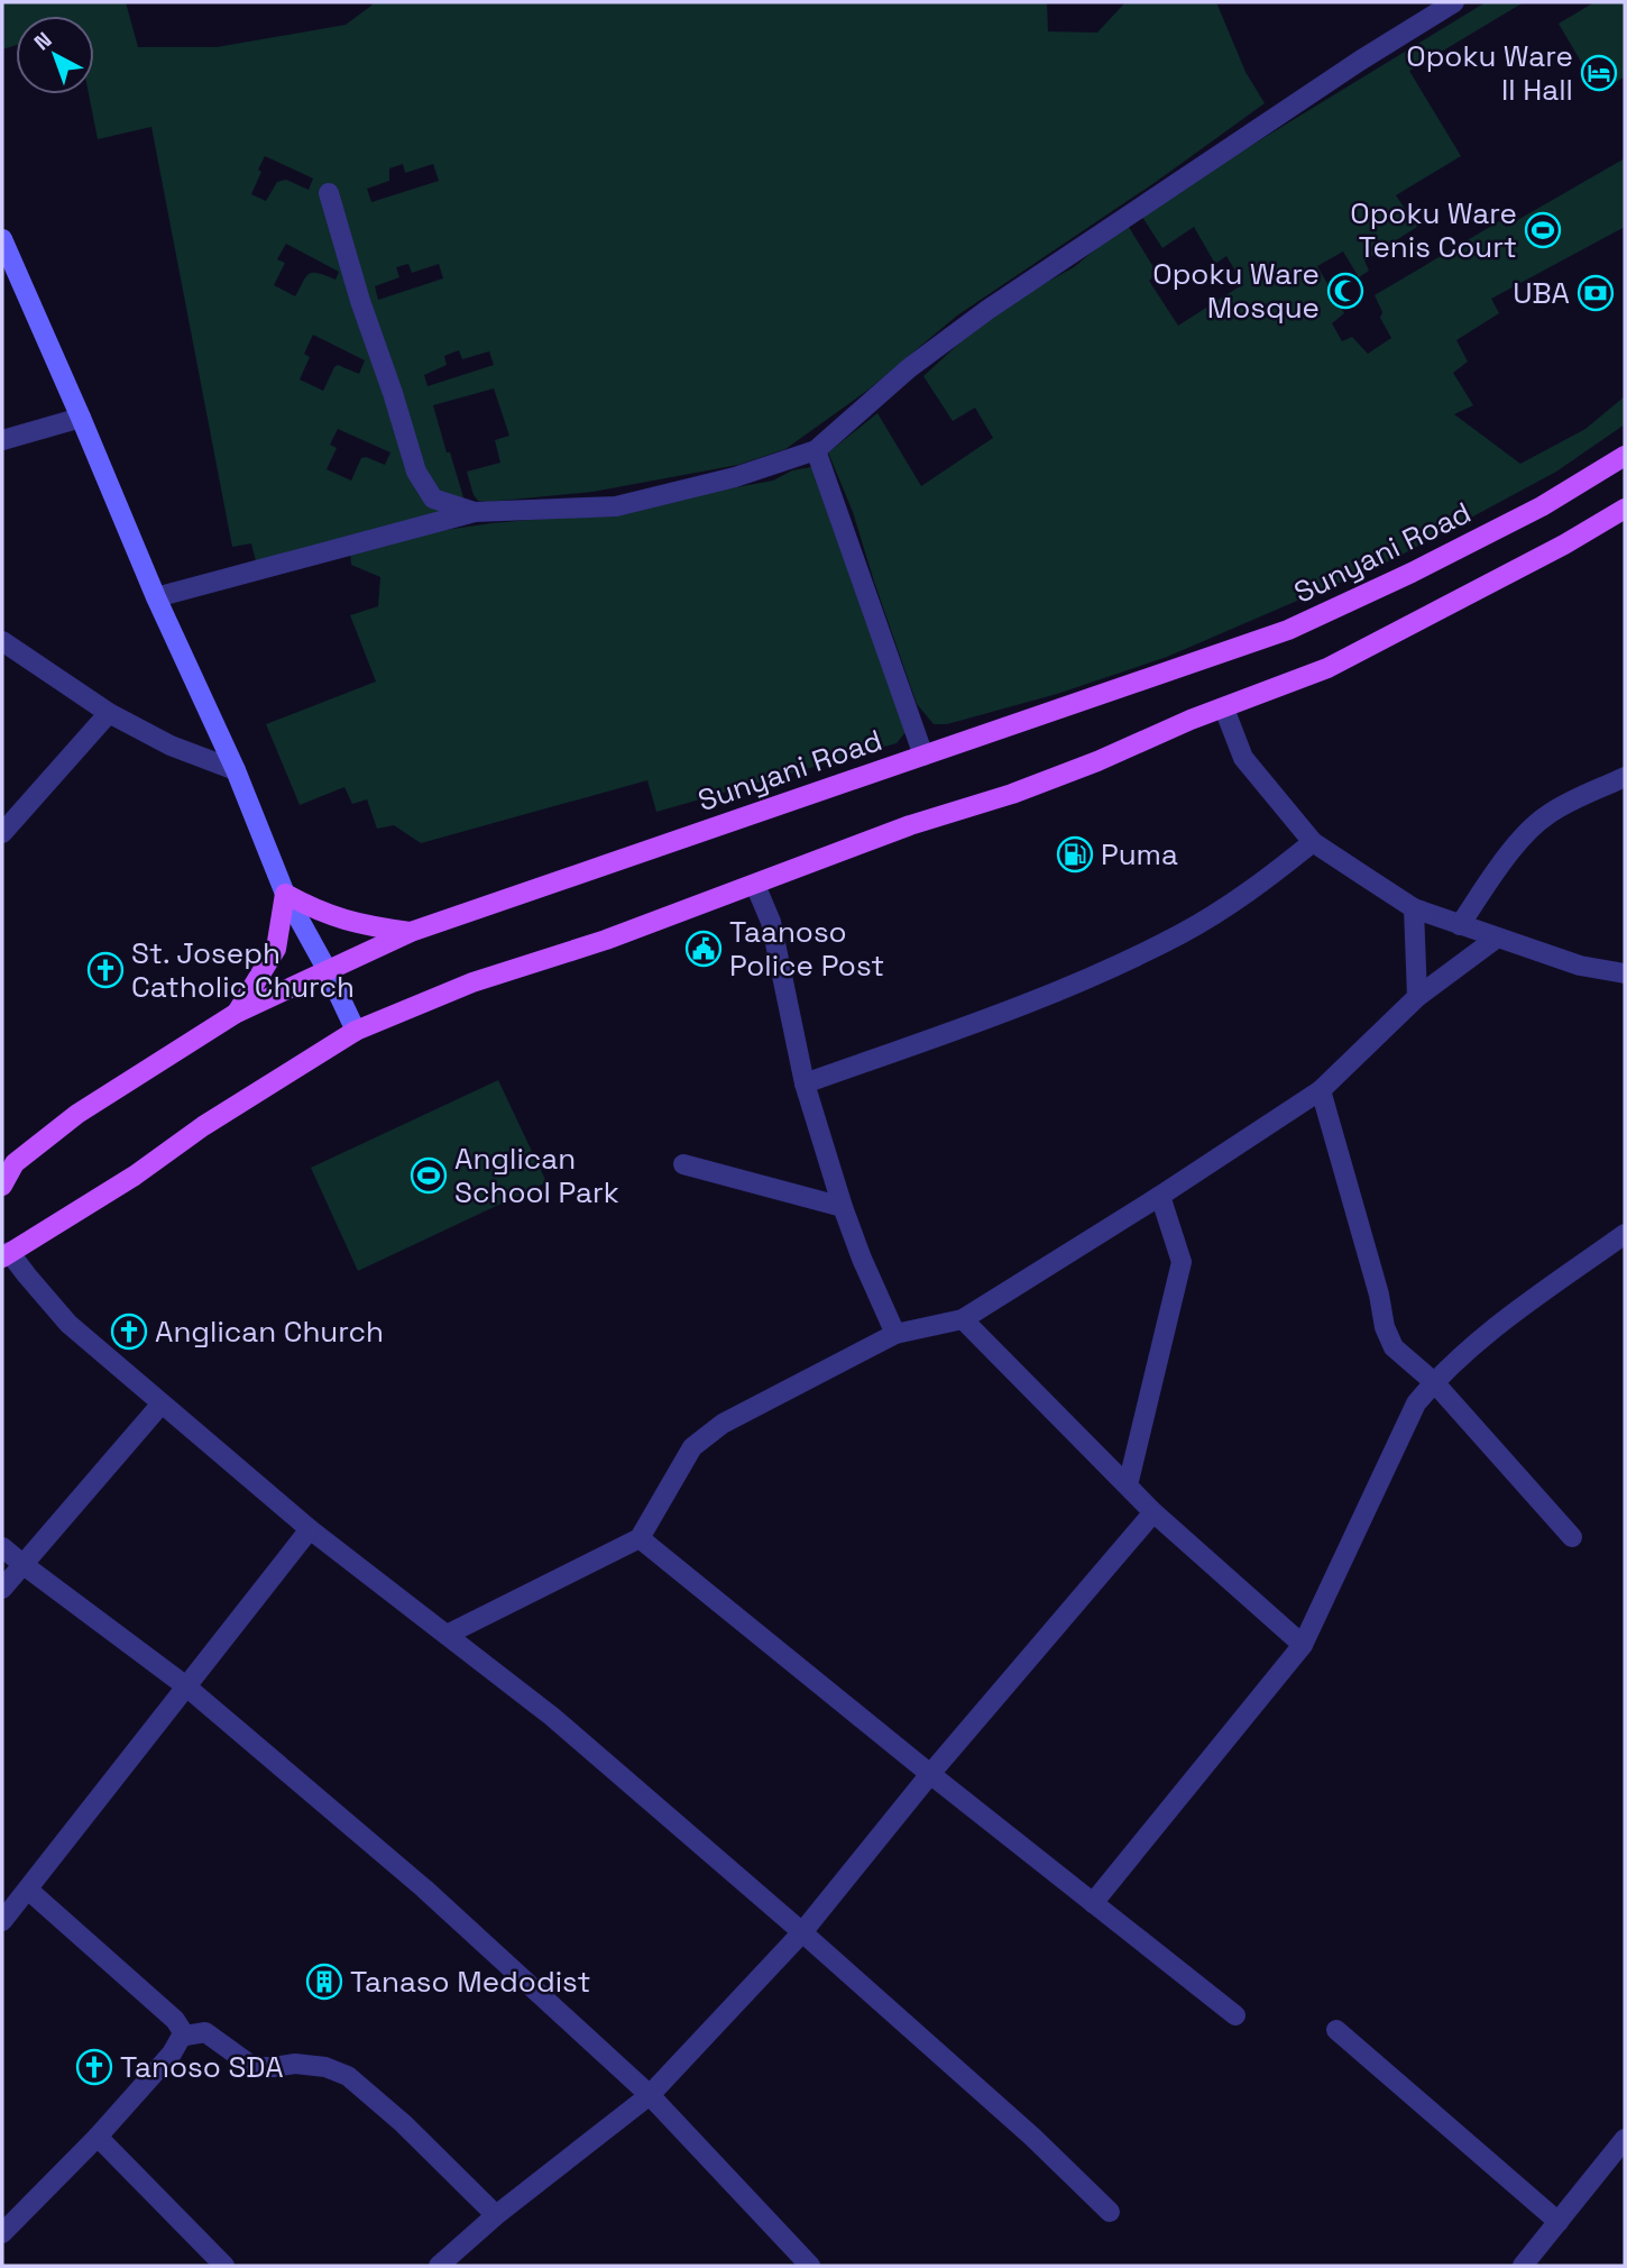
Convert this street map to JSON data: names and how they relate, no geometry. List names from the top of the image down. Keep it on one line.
{"streets":{"main road":["Sunyani Road"]},"places":{"hotel":["Opoku Ware II Hall"],"sports":["Opoku Ware Tenis Court","Anglican School Park"],"mosque":["Opoku Ware Mosque"],"bank":["UBA"],"fuel station":["Puma"],"public building":["Taanoso Police Post"],"church":["St. Joseph Catholic Church","Anglican Church","Tanoso SDA"],"building":["Tanaso Medodist"]},"north":"top left"}
